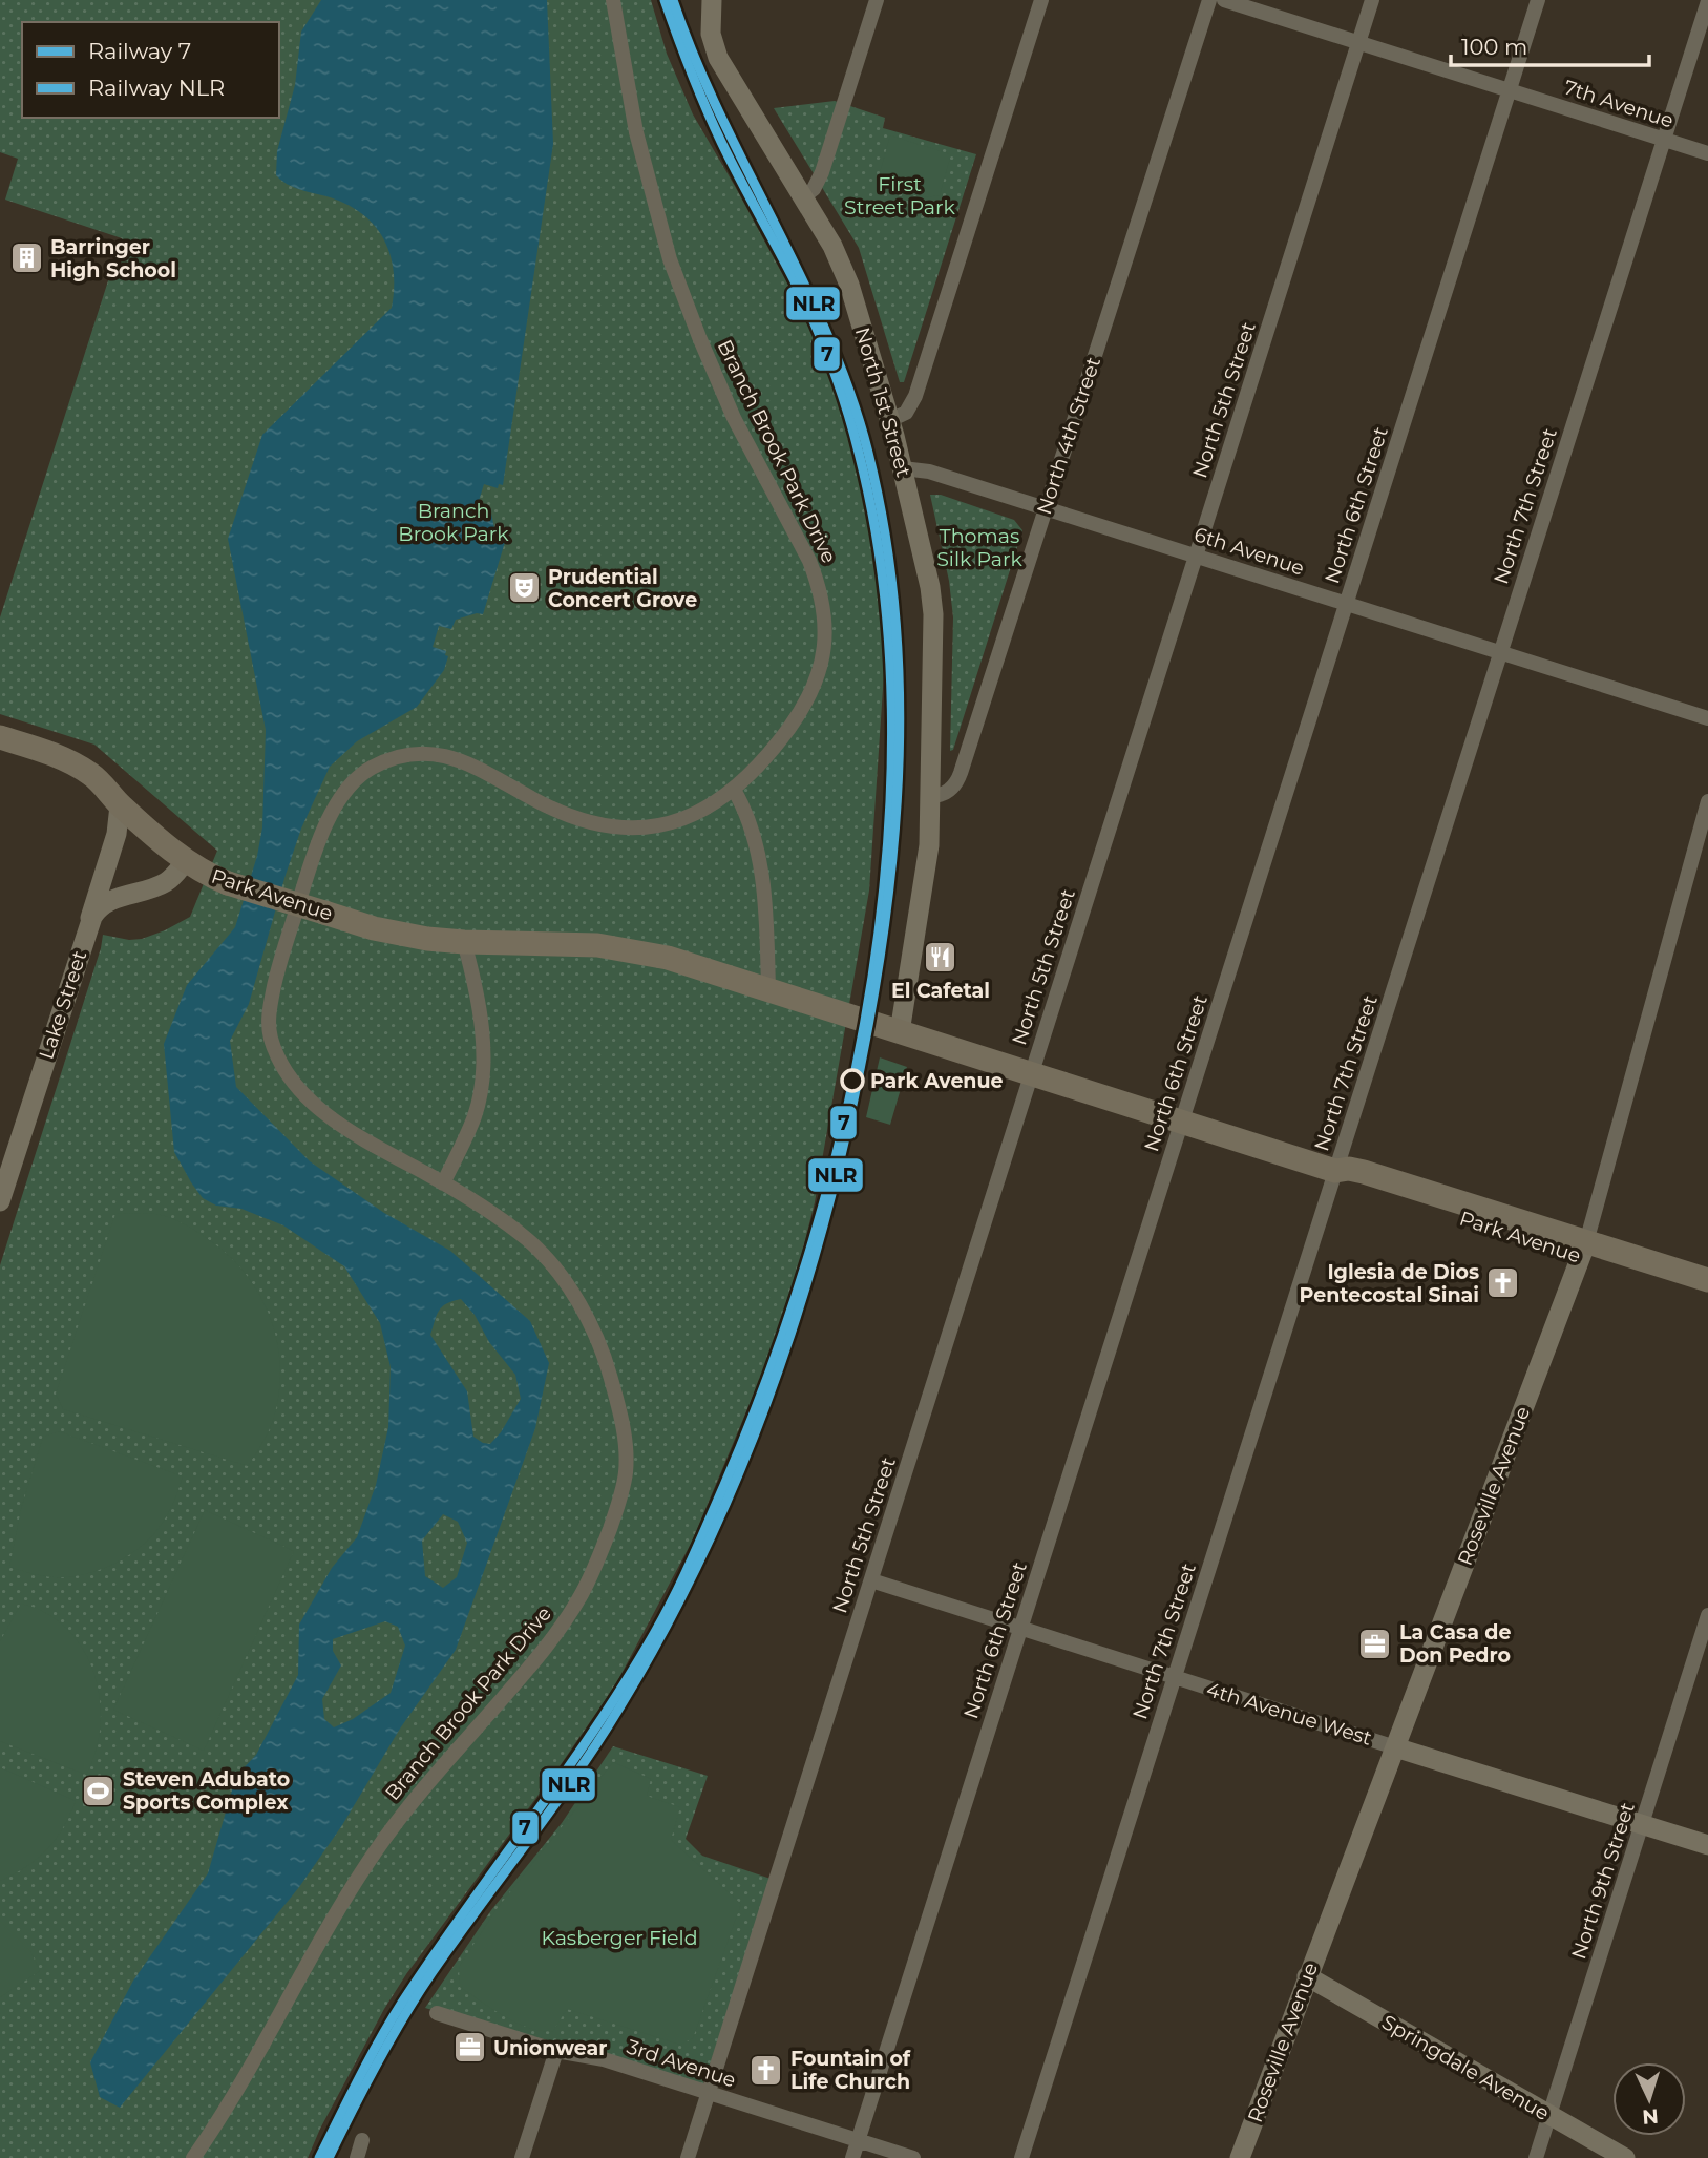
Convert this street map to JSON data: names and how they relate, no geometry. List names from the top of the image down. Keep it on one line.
{"streets":{"main road":["Park Avenue"],"street":["7th Avenue","North 5th Street","North 1st Street","North 4th Street","Branch Brook Park Drive","North 6th Street","North 7th Street","6th Avenue","Lake Street","Roseville Avenue","4th Avenue West","North 9th Street","3rd Avenue","Springdale Avenue"]},"crossings":[["7th Avenue","North 5th Street"],["7th Avenue","North 6th Street"],["7th Avenue","North 7th Street"],["North 5th Street","6th Avenue"],["North 5th Street","Park Avenue"],["North 5th Street","4th Avenue West"],["North 5th Street","3rd Avenue"],["North 1st Street","North 4th Street"],["North 1st Street","6th Avenue"],["North 4th Street","6th Avenue"],["North 6th Street","6th Avenue"],["North 6th Street","Park Avenue"],["North 6th Street","4th Avenue West"],["North 6th Street","3rd Avenue"],["North 7th Street","6th Avenue"],["North 7th Street","Park Avenue"],["North 7th Street","4th Avenue West"],["Park Avenue","Lake Street"],["Park Avenue","Roseville Avenue"],["Roseville Avenue","4th Avenue West"],["Roseville Avenue","Springdale Avenue"],["4th Avenue West","North 9th Street"],["North 9th Street","Springdale Avenue"]],"parks":["First Street Park","Branch Brook Park","Thomas Silk Park","Kasberger Field"],"places":{"building":["Barringer High School"],"theatre":["Prudential Concert Grove"],"restaurant":["El Cafetal"],"other":["Park Avenue"],"church":["Iglesia de Dios Pentecostal Sinai","Fountain of Life Church"],"office":["La Casa de Don Pedro","Unionwear"],"sports":["Steven Adubato Sports Complex"]},"lines":["rail line 7","rail line NLR"],"legend":["Railway 7","Railway NLR"],"scale_bar":"100 m","north":"bottom"}
